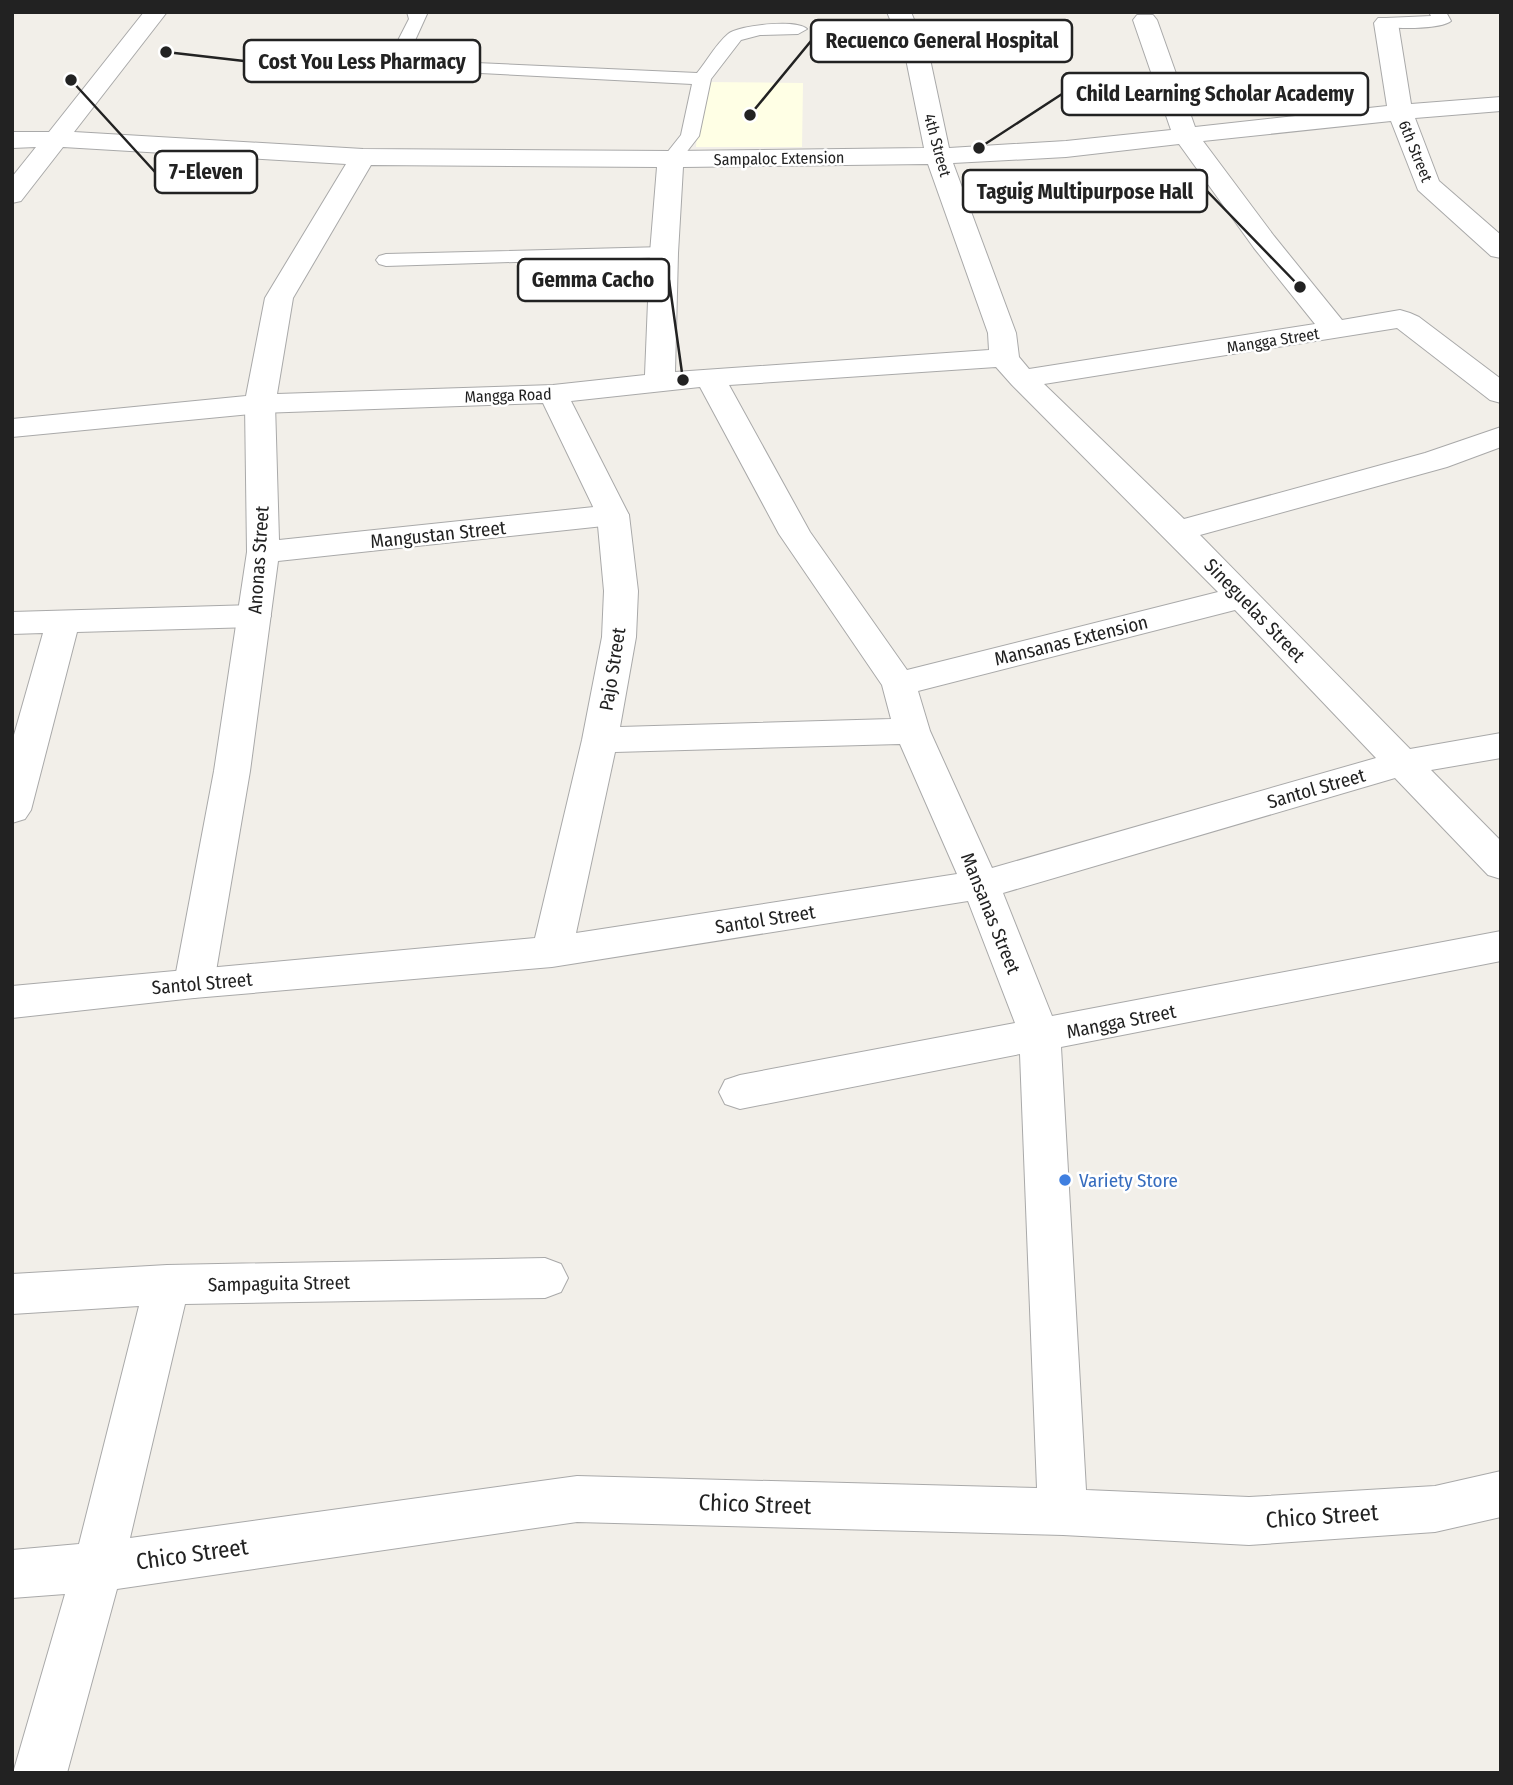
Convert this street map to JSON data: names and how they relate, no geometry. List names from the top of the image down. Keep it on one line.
{"streets":{"street":["4th Street","6th Street","Sampaloc Extension","Mangga Street","Mangga Road","Mangustan Street","Anonas Street","Sineguelas Street","Mansanas Extension","Pajo Street","Santol Street","Mansanas Street","Sampaguita Street","Chico Street"]},"crossings":[["4th Street","Sampaloc Extension"],["4th Street","Mangga Street"],["4th Street","Mangga Road"],["4th Street","Sineguelas Street"],["6th Street","Sampaloc Extension"],["Sampaloc Extension","Anonas Street"],["Mangga Street","Mangga Road"],["Mangga Street","Sineguelas Street"],["Mangga Street","Mansanas Street"],["Mangga Road","Anonas Street"],["Mangga Road","Sineguelas Street"],["Mangga Road","Pajo Street"],["Mangga Road","Mansanas Street"],["Mangustan Street","Anonas Street"],["Mangustan Street","Pajo Street"],["Anonas Street","Santol Street"],["Sineguelas Street","Mansanas Extension"],["Sineguelas Street","Santol Street"],["Mansanas Extension","Mansanas Street"],["Pajo Street","Santol Street"],["Santol Street","Mansanas Street"],["Mansanas Street","Chico Street"]],"places":["Cost You Less Pharmacy","7-Eleven","Recuenco General Hospital","Child Learning Scholar Academy","Taguig Multipurpose Hall","Gemma Cacho","Variety Store"]}
